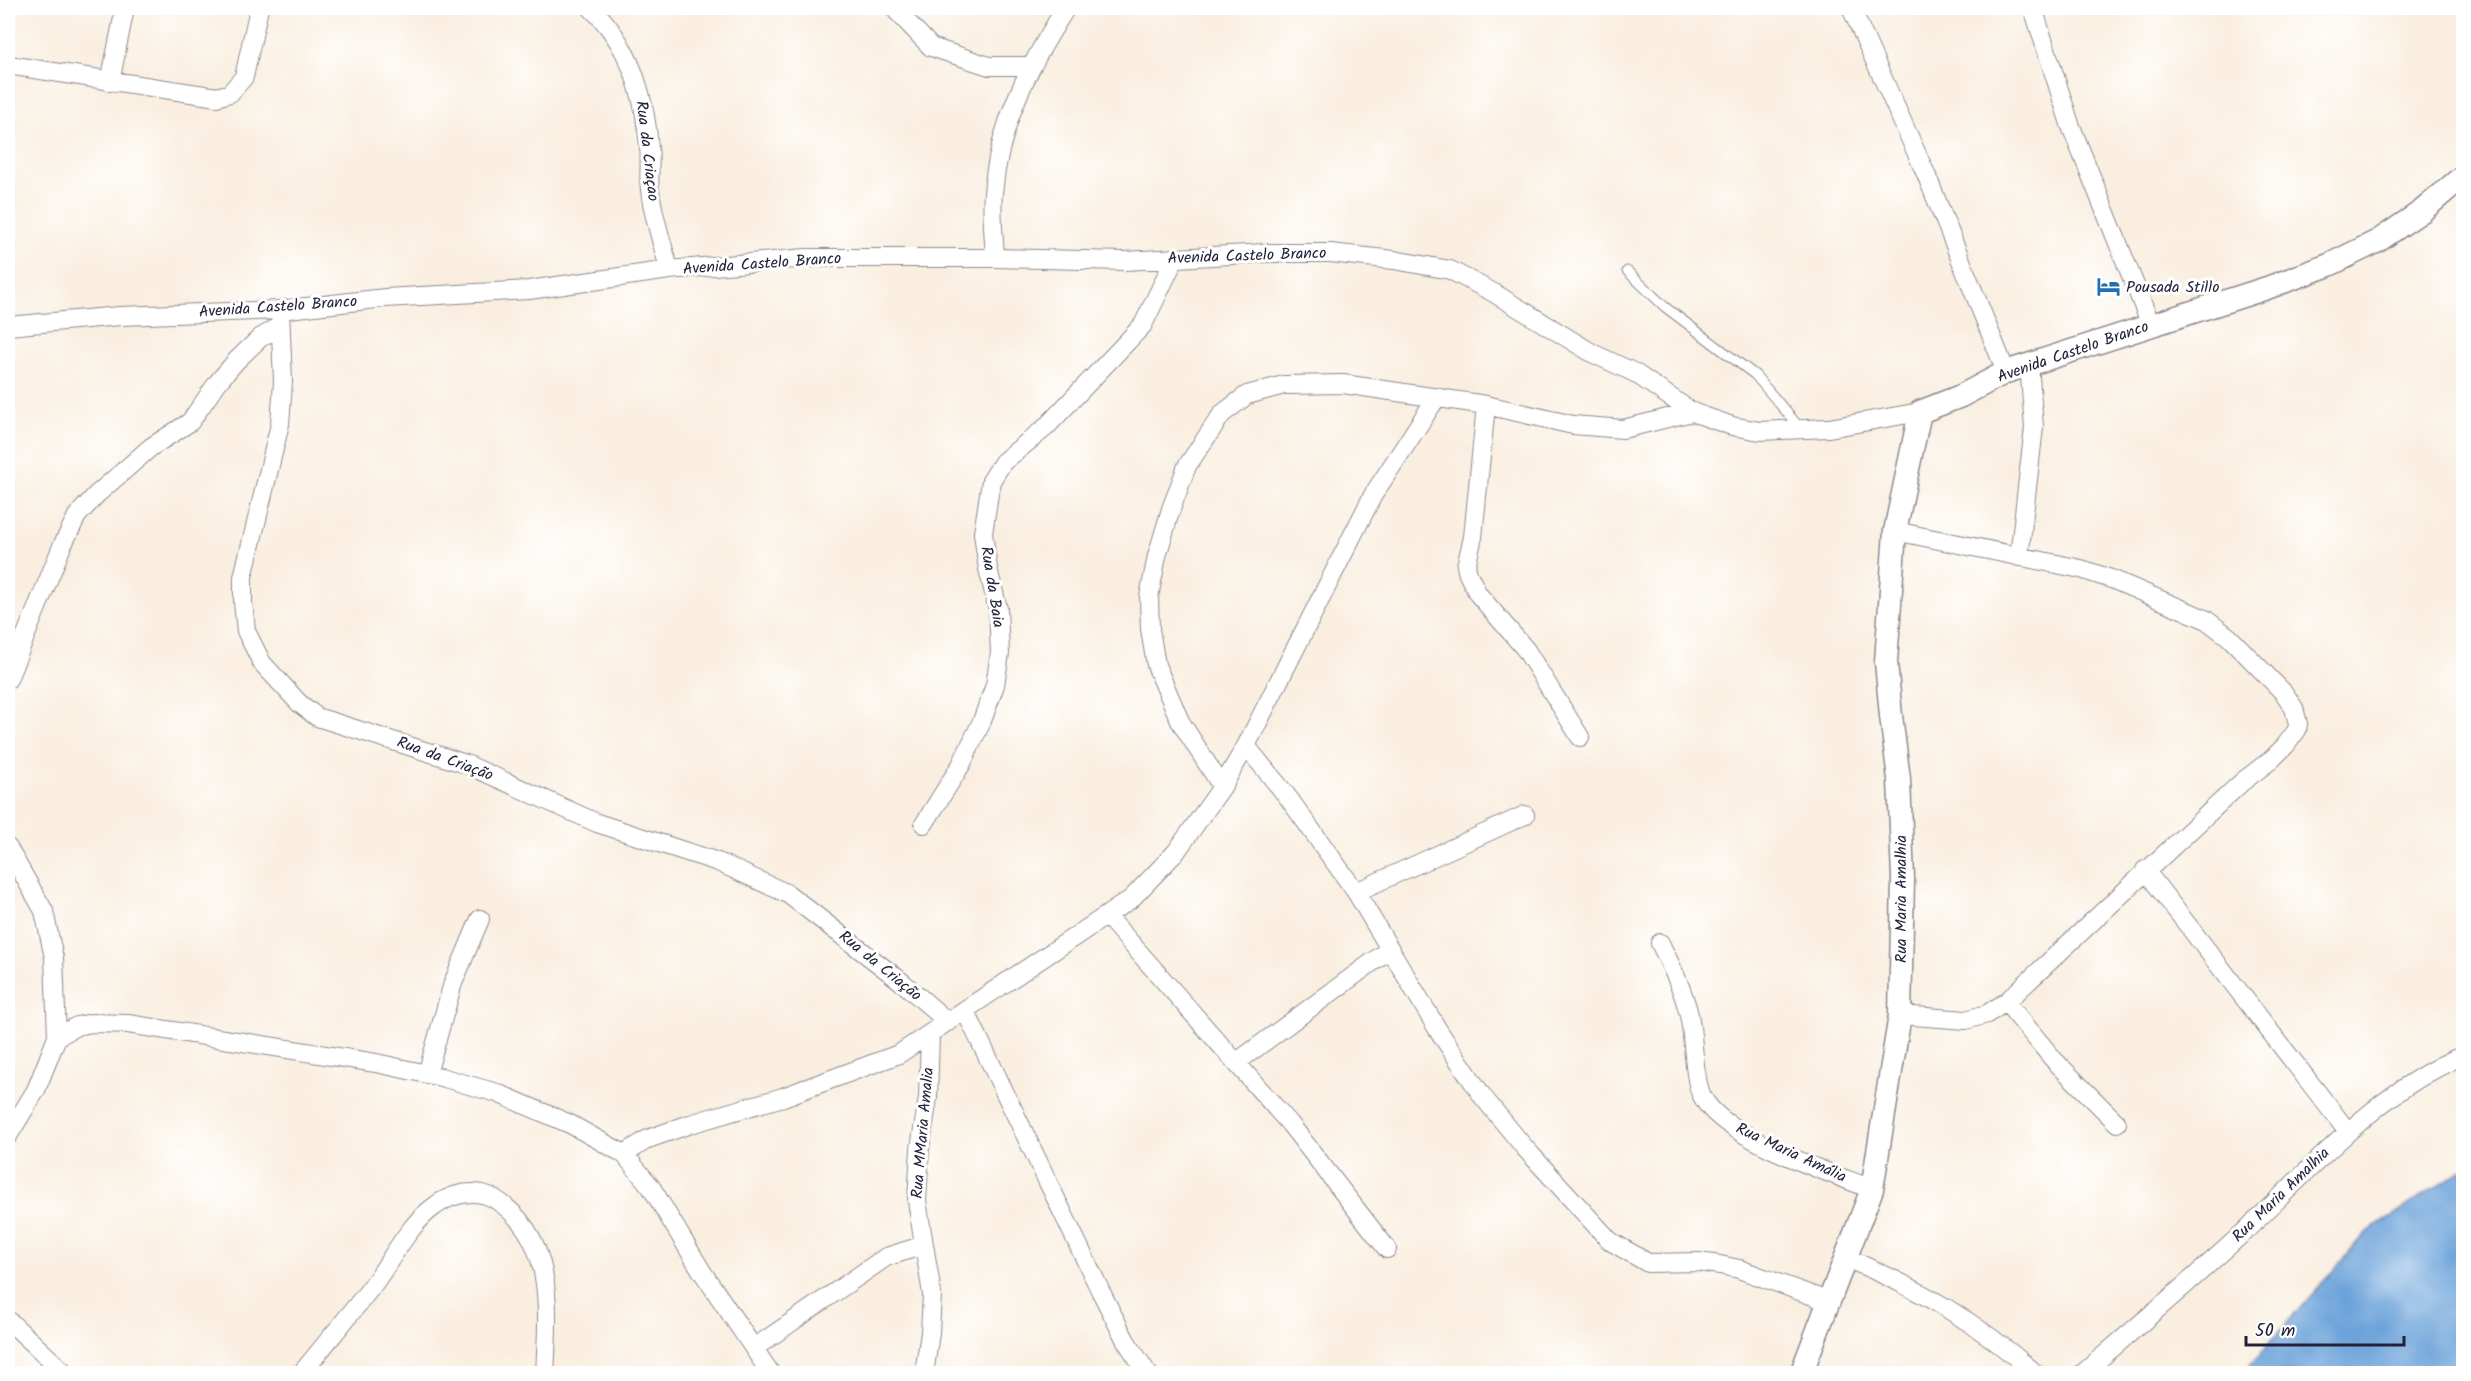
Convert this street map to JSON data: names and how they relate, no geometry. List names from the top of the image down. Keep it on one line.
{"streets":{"street":["Rua da Criaçao","Avenida Castelo Branco","Rua da Baia","Rua da Criação","Rua Maria Amalhia","Rua MMaria Amalia","Rua Maria Amália"]},"crossings":[["Rua da Criaçao","Avenida Castelo Branco"],["Avenida Castelo Branco","Rua da Baia"],["Avenida Castelo Branco","Rua da Criação"],["Avenida Castelo Branco","Rua Maria Amalhia"],["Rua Maria Amalhia","Rua Maria Amália"]],"places":{"hotel":["Pousada Stillo"]},"scale_bar":"50 m"}
